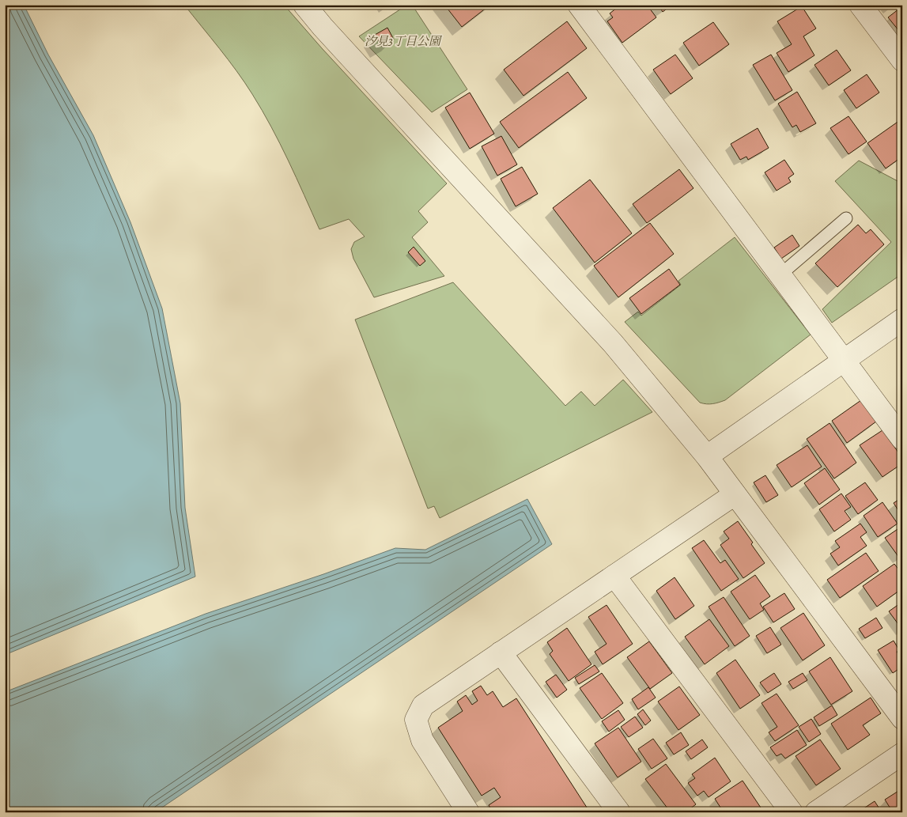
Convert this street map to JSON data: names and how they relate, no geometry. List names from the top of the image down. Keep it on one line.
{"parks":["汐見3丁目公園"]}
